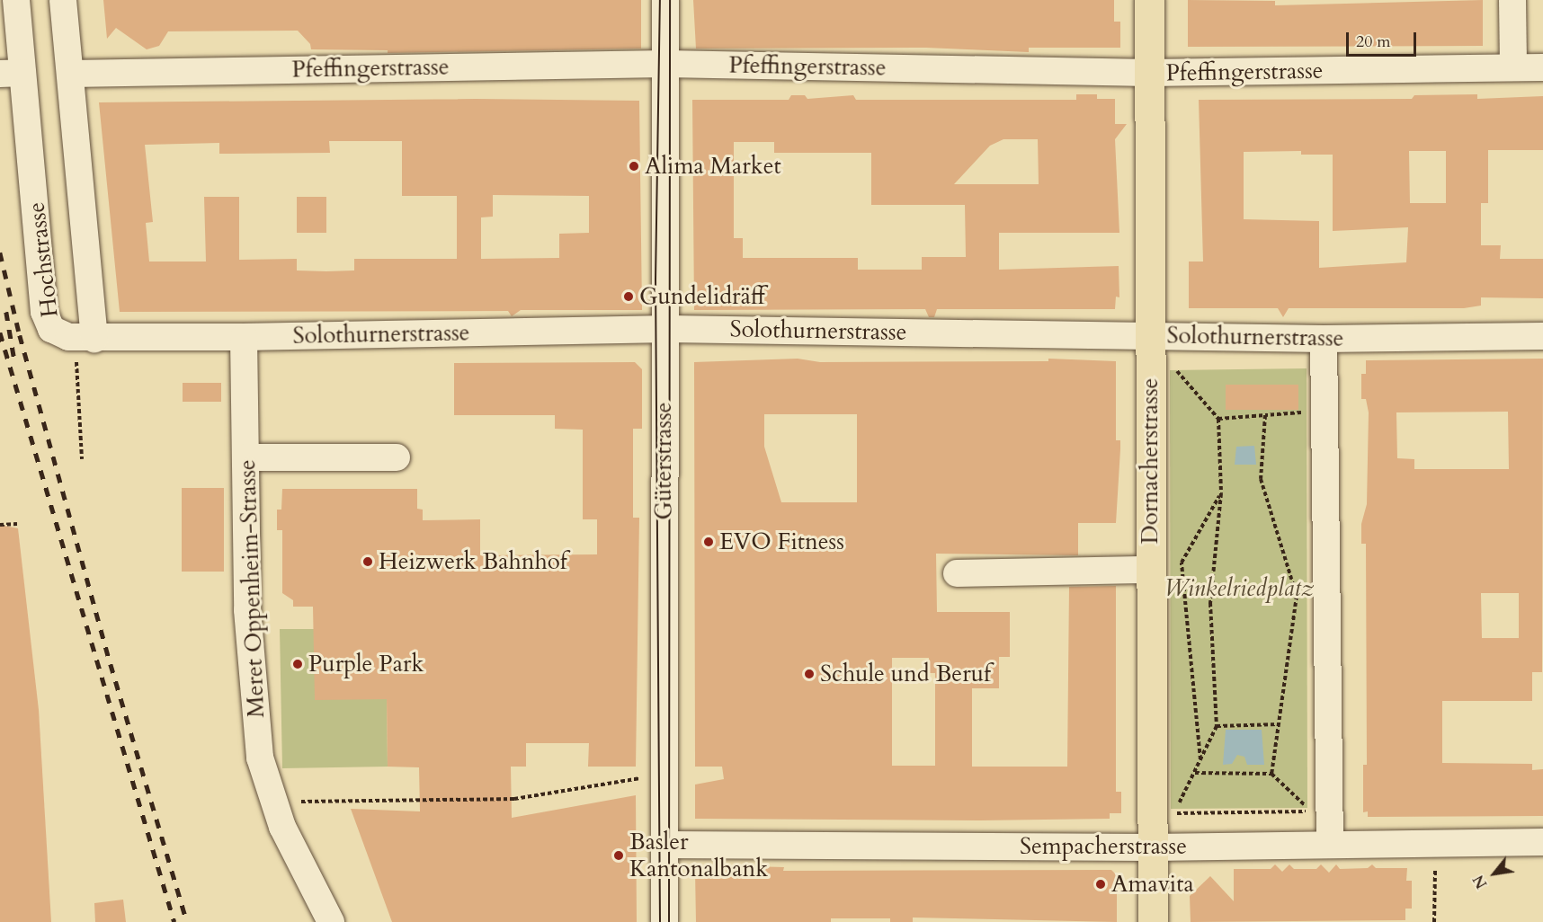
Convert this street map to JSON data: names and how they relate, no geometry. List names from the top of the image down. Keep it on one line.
{"streets":{"main road":["Dornacherstrasse"],"street":["Pfeffingerstrasse","Hochstrasse","Solothurnerstrasse","Güterstrasse","Meret Oppenheim-Strasse","Sempacherstrasse"]},"crossings":[["Pfeffingerstrasse","Hochstrasse"],["Pfeffingerstrasse","Güterstrasse"],["Pfeffingerstrasse","Dornacherstrasse"],["Hochstrasse","Solothurnerstrasse"],["Solothurnerstrasse","Güterstrasse"],["Solothurnerstrasse","Dornacherstrasse"],["Solothurnerstrasse","Meret Oppenheim-Strasse"],["Güterstrasse","Sempacherstrasse"],["Dornacherstrasse","Sempacherstrasse"]],"parks":["Winkelriedplatz"],"places":["Alima Market","Gundelidräff","EVO Fitness","Heizwerk Bahnhof","Purple Park","Schule und Beruf","Basler Kantonalbank","Amavita"],"scale_bar":"20 m","north":"bottom left"}
